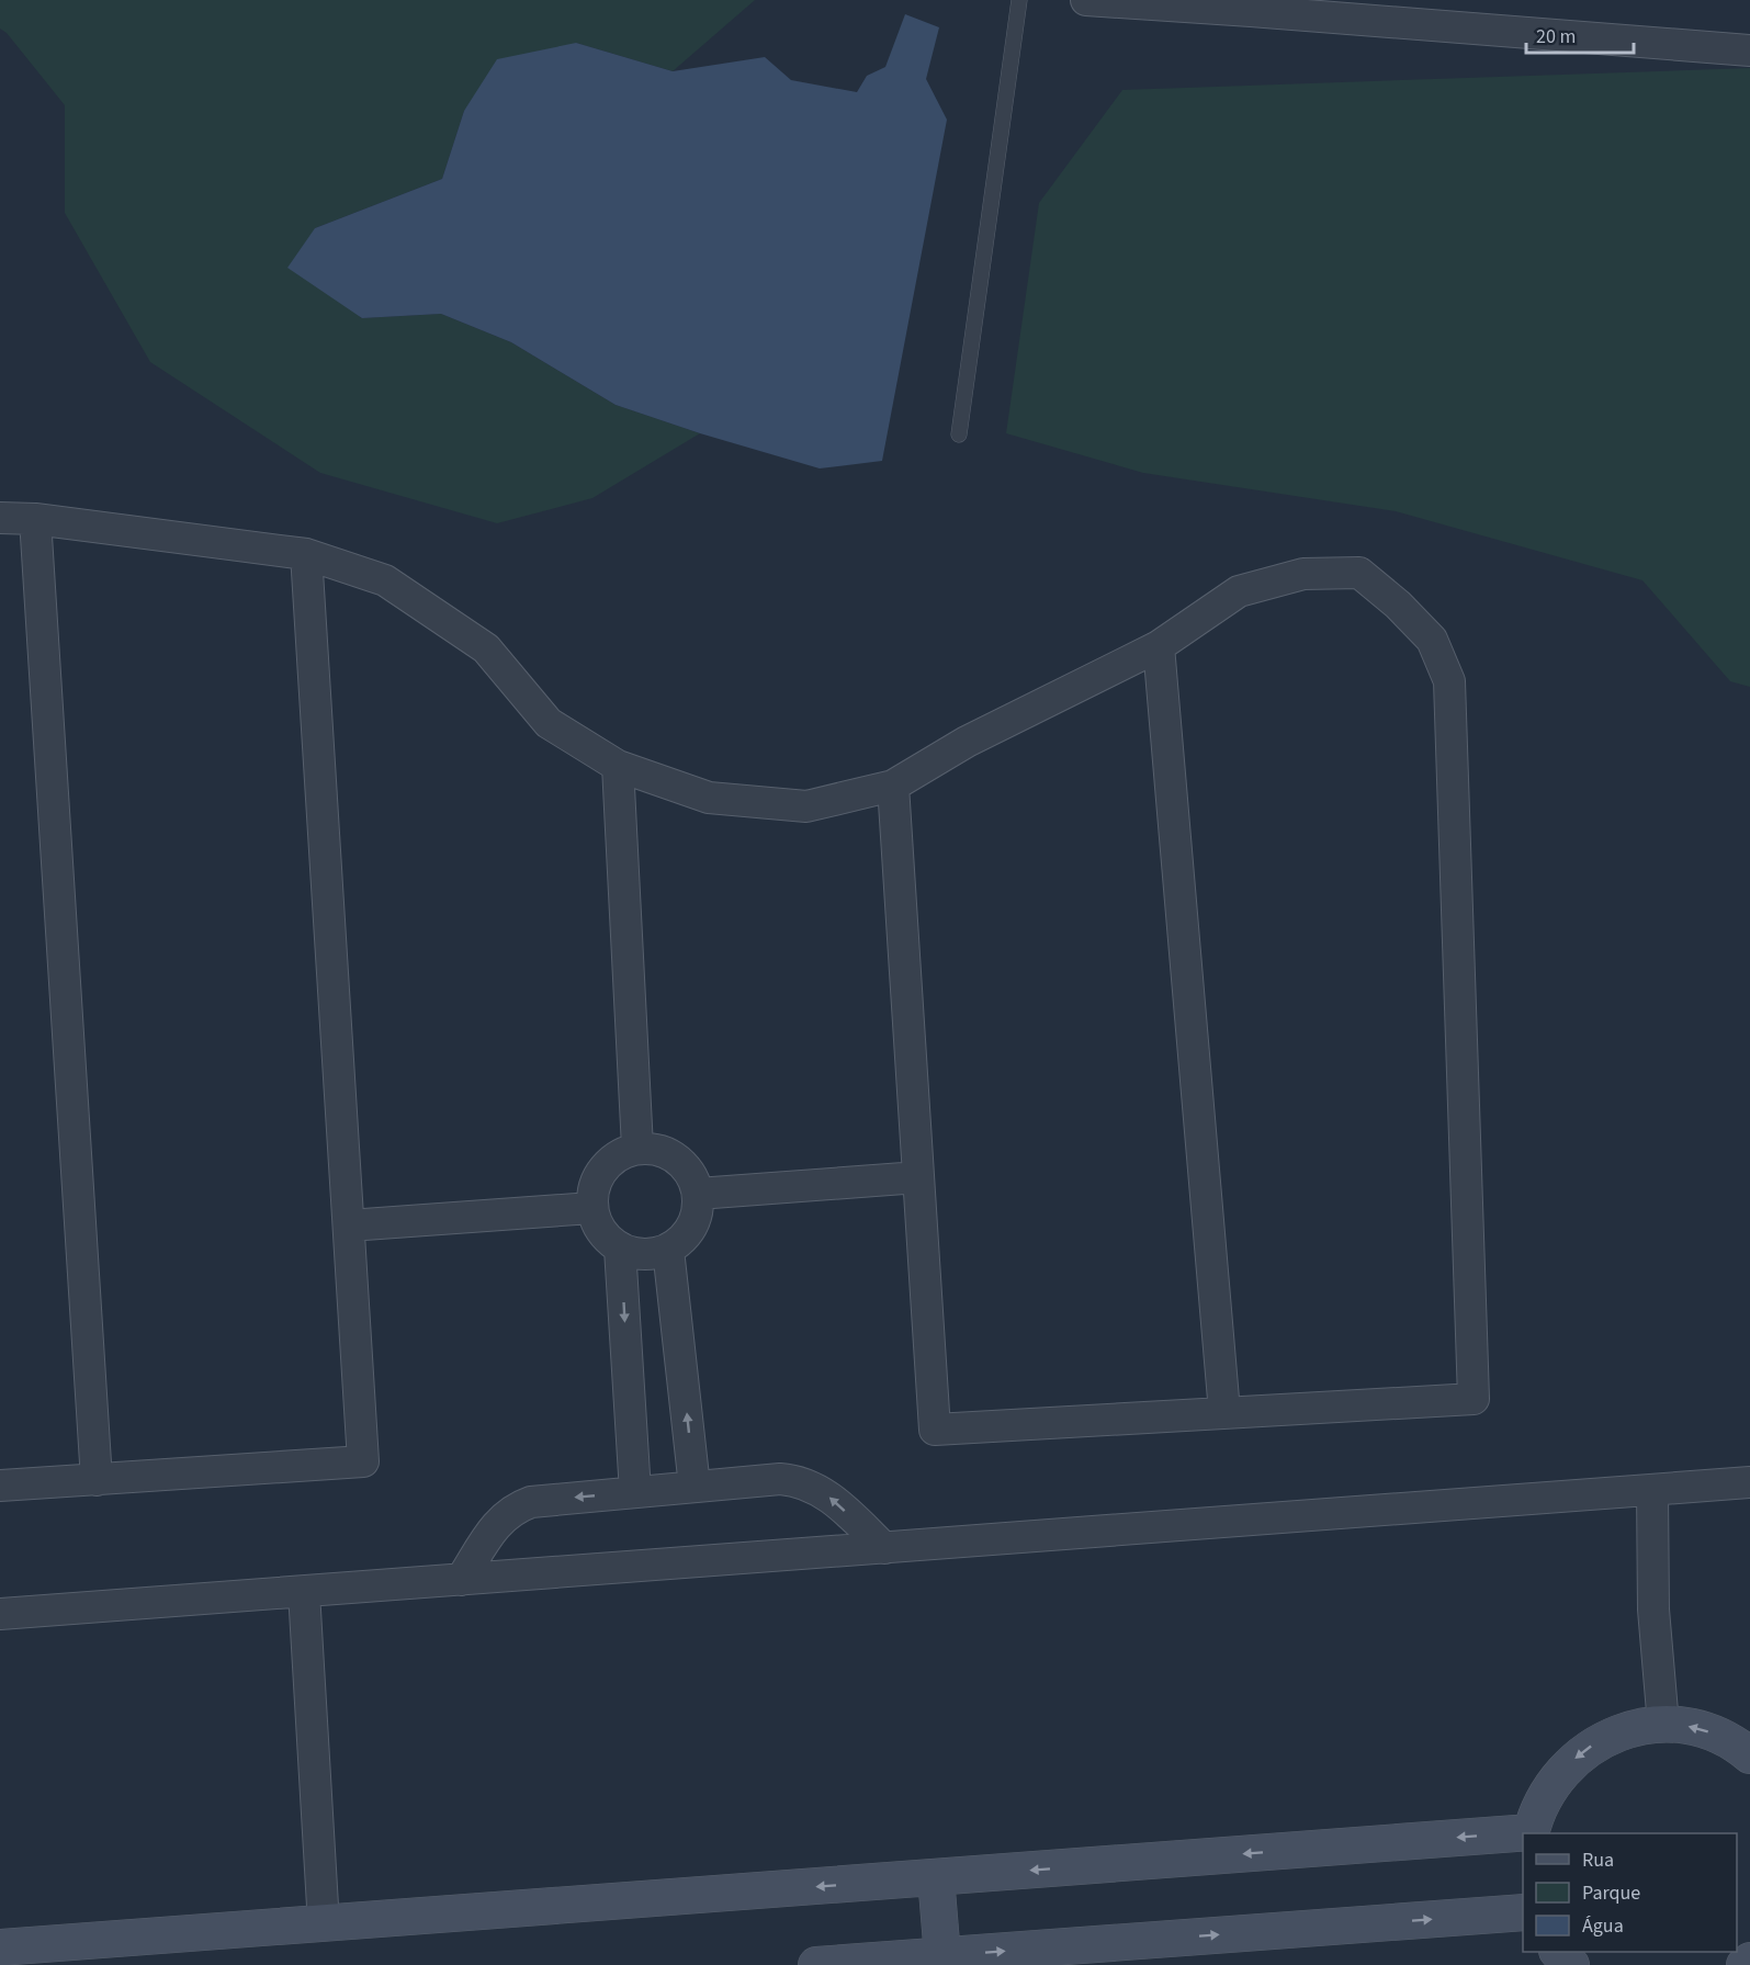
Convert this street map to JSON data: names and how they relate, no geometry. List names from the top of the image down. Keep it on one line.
{"legend":["Rua","Parque","Água"],"scale_bar":"20 m"}
